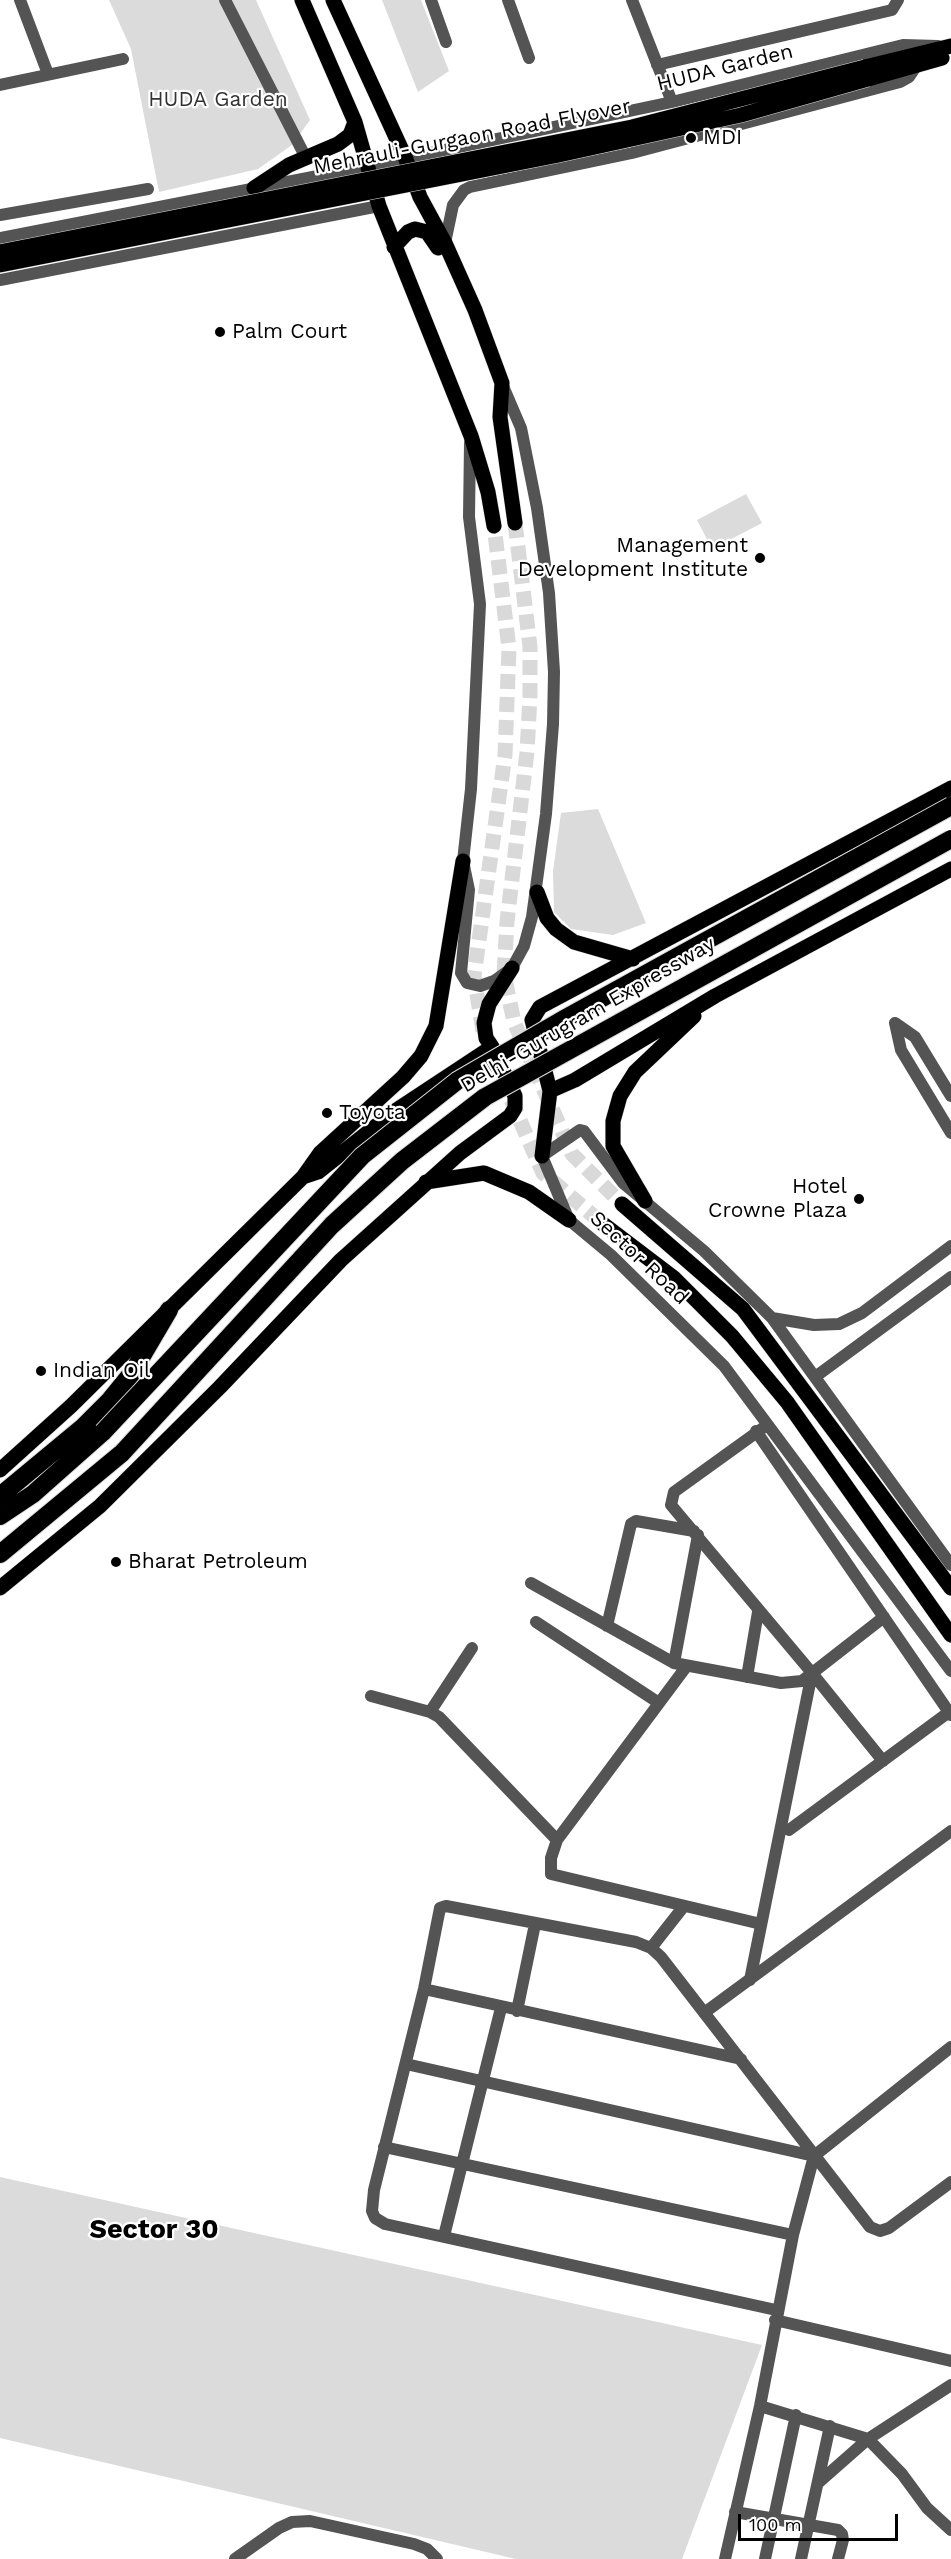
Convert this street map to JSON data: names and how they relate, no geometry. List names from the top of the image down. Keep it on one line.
{"streets":{"highway":["Delhi-Gurugram Expressway"],"main road":["Mehrauli-Gurgaon Road Flyover"],"street":["HUDA Garden","Sector Road"]},"crossings":[["HUDA Garden","Mehrauli-Gurgaon Road Flyover"]],"districts":["Sector 30"],"parks":["HUDA Garden"],"places":["MDI","Palm Court","Management Development Institute","Toyota","Hotel Crowne Plaza","Indian Oil","Bharat Petroleum"],"scale_bar":"100 m"}
